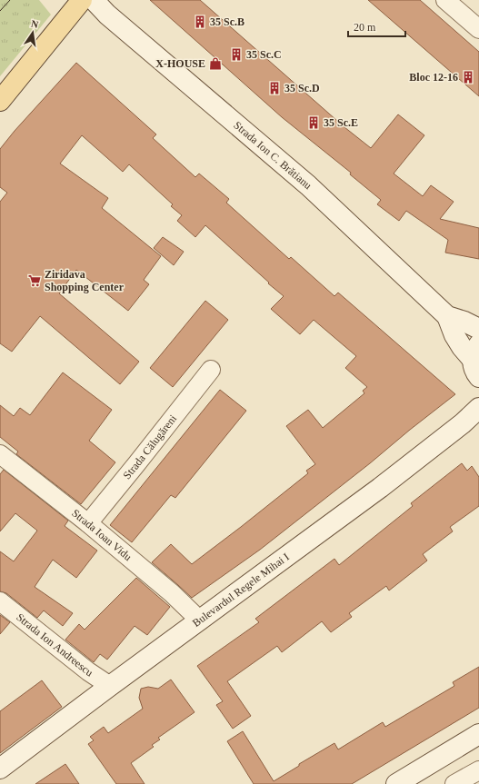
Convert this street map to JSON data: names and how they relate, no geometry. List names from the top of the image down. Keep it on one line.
{"streets":{"main road":["Strada Ion C. Brătianu","Bulevardul Regele Mihai I"],"street":["Strada Călugăreni","Strada Ioan Vidu","Strada Ion Andreescu"]},"crossings":[["Strada Călugăreni","Strada Ioan Vidu"],["Strada Ioan Vidu","Bulevardul Regele Mihai I"],["Bulevardul Regele Mihai I","Strada Ion Andreescu"]],"places":{"building":["35 Sc.B","35 Sc.C","Bloc 12-16","35 Sc.D","35 Sc.E"],"shop":["X-HOUSE"],"supermarket":["Ziridava Shopping Center"]},"scale_bar":"20 m","north":"top"}
